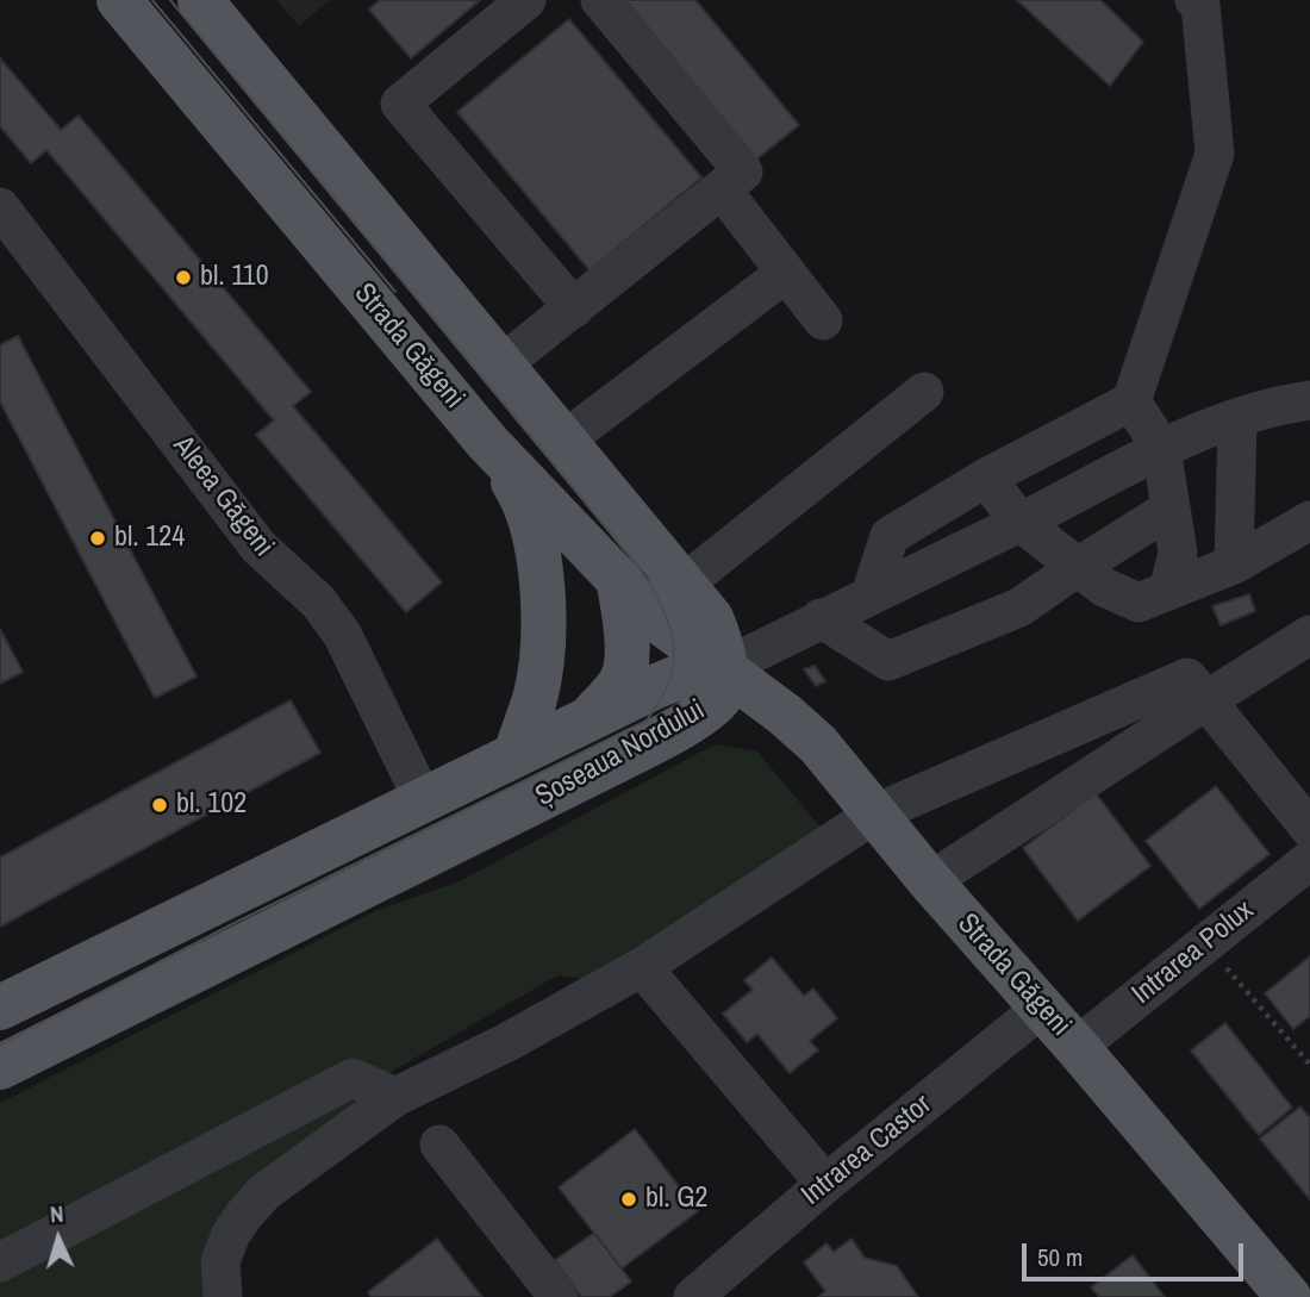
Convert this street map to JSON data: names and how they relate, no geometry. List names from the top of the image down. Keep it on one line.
{"streets":{"main road":["Strada Găgeni","Șoseaua Nordului"],"street":["Aleea Găgeni","Intrarea Polux","Intrarea Castor"]},"crossings":[["Strada Găgeni","Șoseaua Nordului"],["Strada Găgeni","Intrarea Polux"],["Strada Găgeni","Intrarea Castor"],["Aleea Găgeni","Șoseaua Nordului"]],"places":["bl. 110","bl. 124","bl. 102","bl. G2"],"scale_bar":"50 m","north":"top"}
